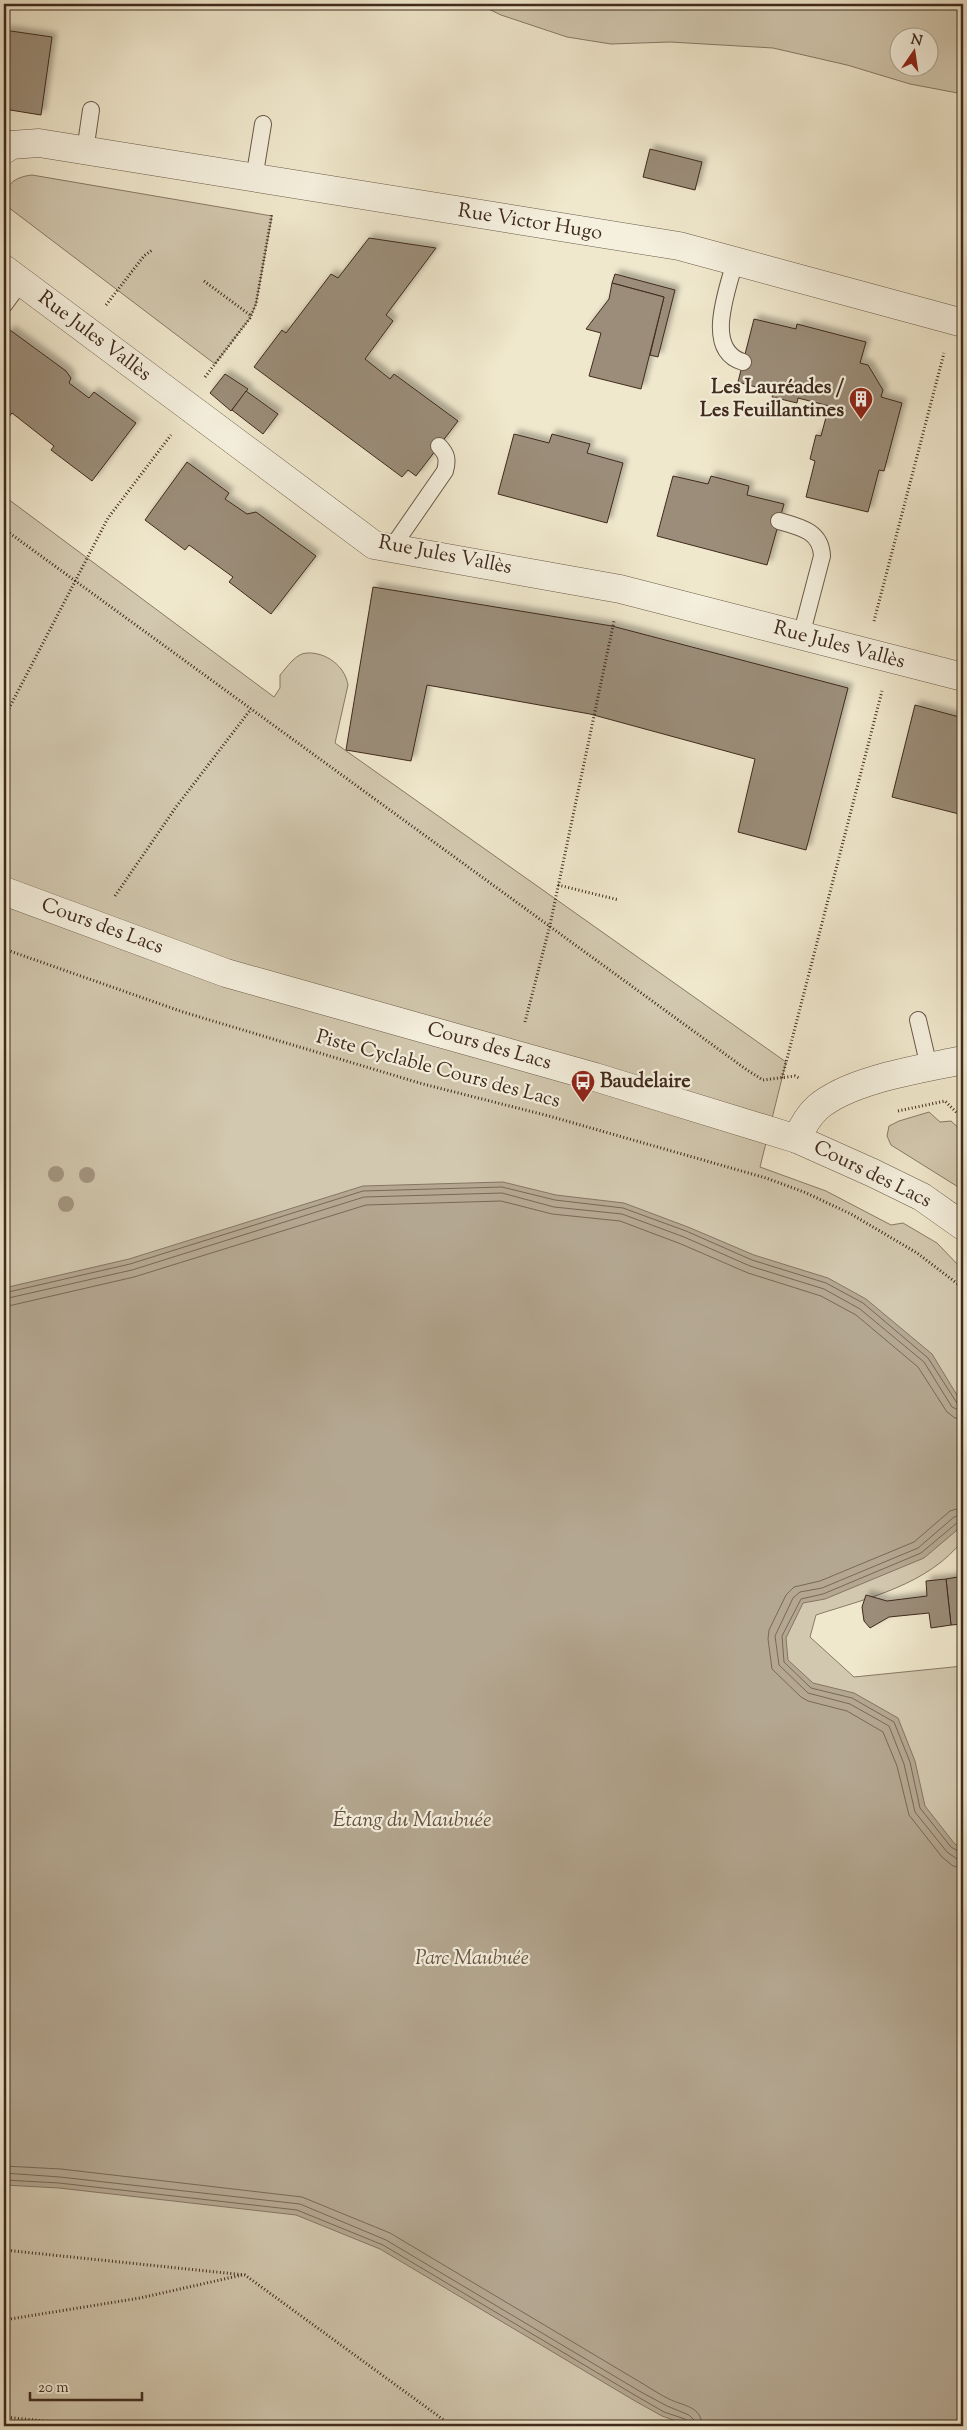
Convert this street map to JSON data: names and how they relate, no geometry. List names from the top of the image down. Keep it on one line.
{"streets":{"street":["Rue Victor Hugo","Rue Jules Vallès","Cours des Lacs"],"path":["Piste Cyclable Cours des Lacs"]},"water":["Étang du Maubuée"],"parks":["Parc Maubuée"],"places":{"building":["Les Lauréades / Les Feuillantines"],"bus stop":["Baudelaire"]},"scale_bar":"20 m","north":"top"}
